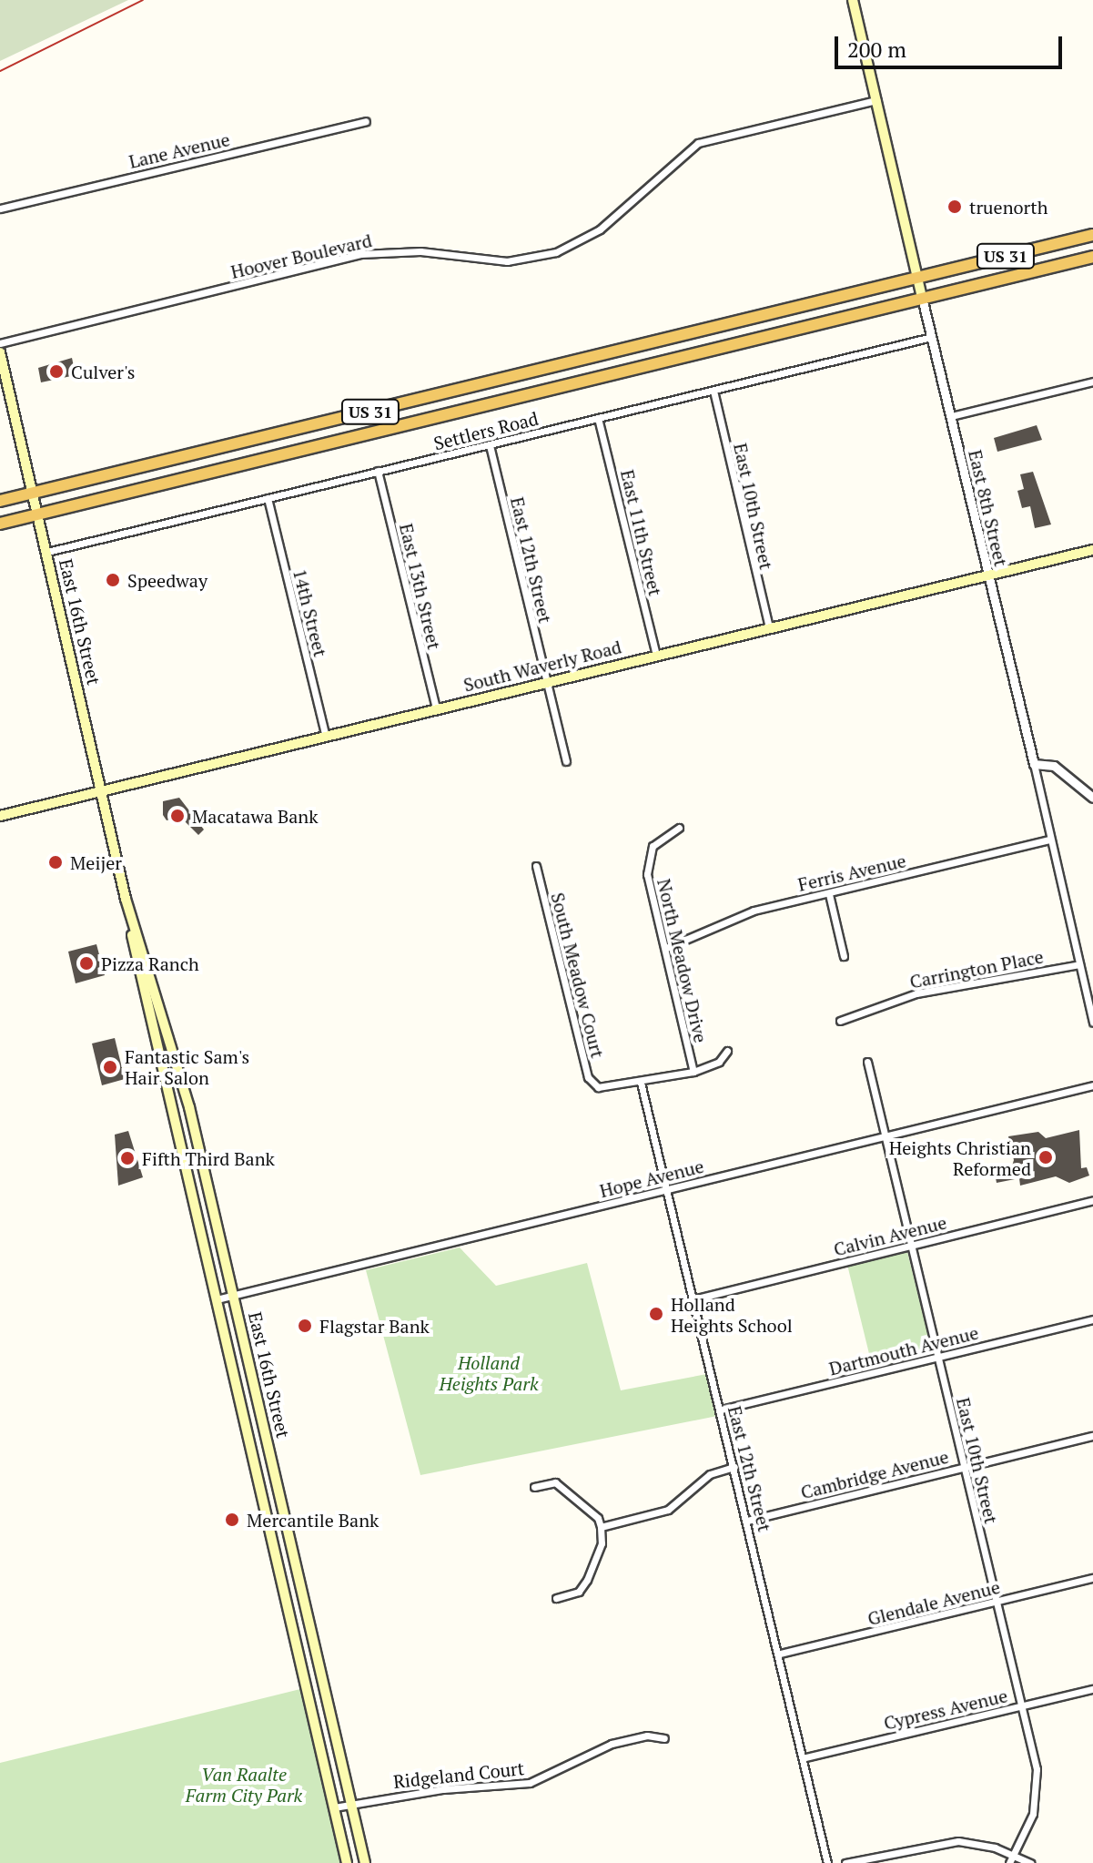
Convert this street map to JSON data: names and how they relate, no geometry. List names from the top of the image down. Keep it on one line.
{"streets":{"highway":["US 31"],"main road":["East 8th Street","East 16th Street","South Waverly Road"],"street":["Lane Avenue","Hoover Boulevard","Settlers Road","East 10th Street","East 11th Street","East 12th Street","East 13th Street","14th Street","Ferris Avenue","North Meadow Drive","Carrington Place","South Meadow Court","Hope Avenue","Calvin Avenue","Dartmouth Avenue","Cambridge Avenue","Glendale Avenue","Cypress Avenue","Ridgeland Court"]},"crossings":[["Hoover Boulevard","East 8th Street"],["US 31","East 8th Street"],["US 31","East 16th Street"],["Settlers Road","East 10th Street"],["Settlers Road","East 8th Street"],["Settlers Road","East 11th Street"],["Settlers Road","East 12th Street"],["Settlers Road","East 13th Street"],["Settlers Road","14th Street"],["Settlers Road","East 16th Street"],["East 10th Street","South Waverly Road"],["East 10th Street","Hope Avenue"],["East 10th Street","Calvin Avenue"],["East 10th Street","Dartmouth Avenue"],["East 10th Street","Cambridge Avenue"],["East 10th Street","Glendale Avenue"],["East 10th Street","Cypress Avenue"],["East 8th Street","South Waverly Road"],["East 8th Street","Ferris Avenue"],["East 8th Street","Carrington Place"],["East 11th Street","South Waverly Road"],["East 12th Street","South Waverly Road"],["East 12th Street","South Meadow Court"],["East 12th Street","Hope Avenue"],["East 12th Street","Calvin Avenue"],["East 12th Street","Dartmouth Avenue"],["East 12th Street","Cambridge Avenue"],["East 12th Street","Glendale Avenue"],["East 12th Street","Cypress Avenue"],["East 13th Street","South Waverly Road"],["14th Street","South Waverly Road"],["East 16th Street","South Waverly Road"],["East 16th Street","Hope Avenue"],["East 16th Street","Ridgeland Court"],["Ferris Avenue","North Meadow Drive"],["North Meadow Drive","South Meadow Court"]],"parks":["Holland Heights Park","Van Raalte Farm City Park"],"places":["truenorth","Culver's","Speedway","Macatawa Bank","Meijer","Pizza Ranch","Fantastic Sam's Hair Salon","Heights Christian Reformed","Fifth Third Bank","Holland Heights School","Flagstar Bank","Mercantile Bank"],"scale_bar":"200 m"}
